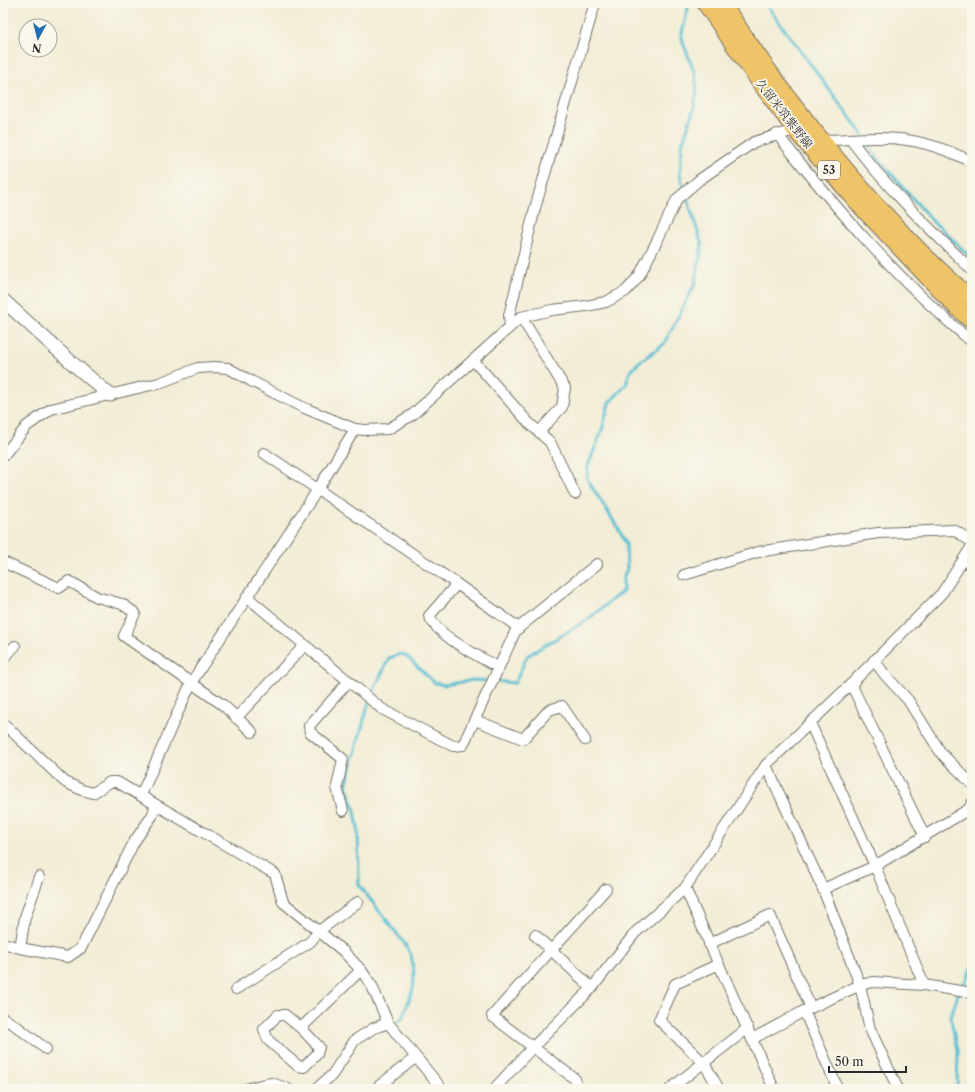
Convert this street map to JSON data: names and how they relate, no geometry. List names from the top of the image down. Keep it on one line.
{"streets":{"main road":["久留米筑紫野線","53"]},"scale_bar":"50 m","north":"bottom"}
